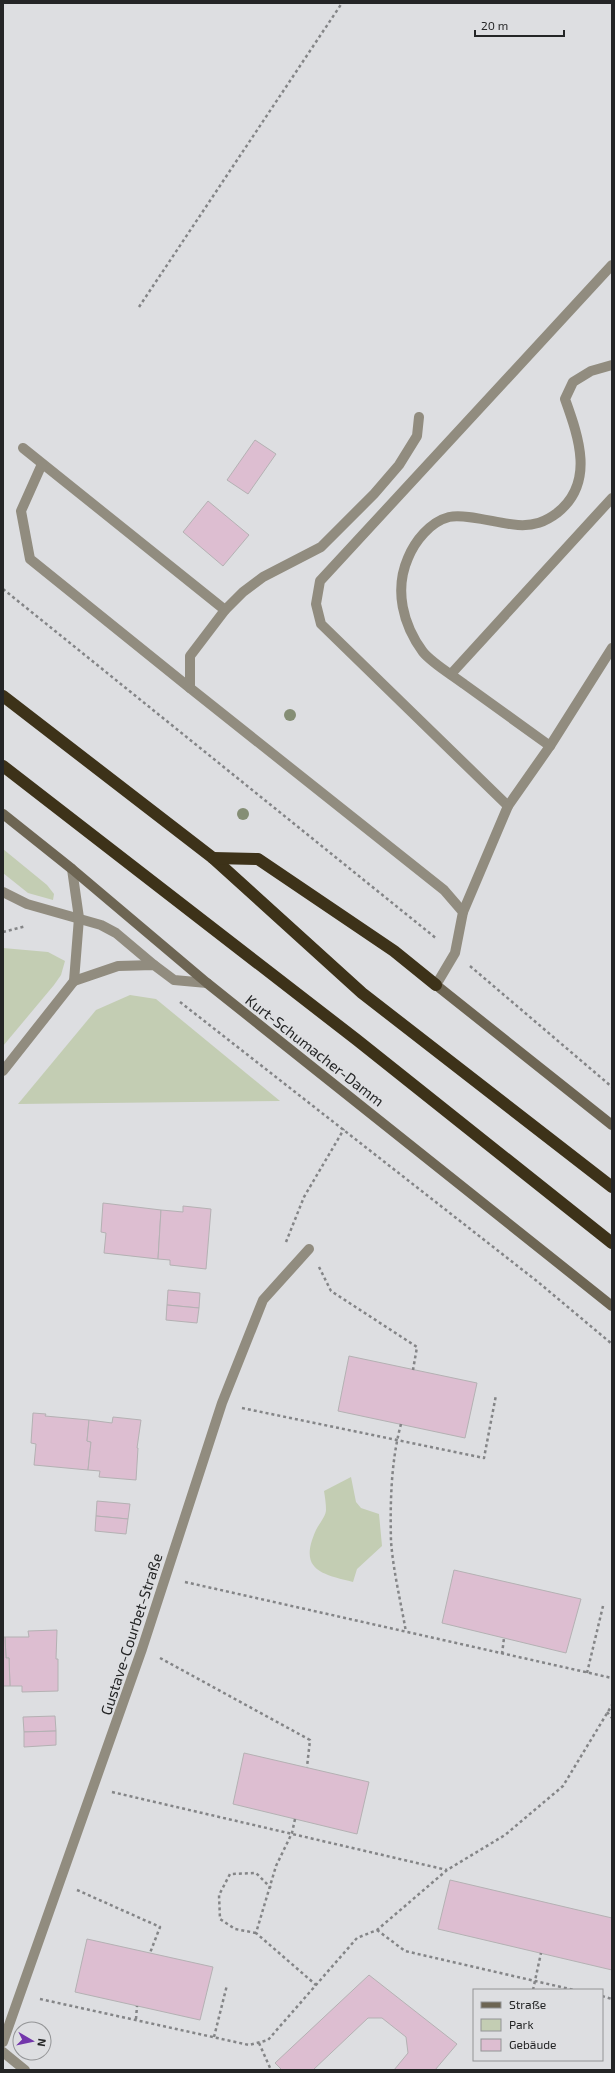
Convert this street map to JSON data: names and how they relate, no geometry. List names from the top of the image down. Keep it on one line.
{"streets":{"main road":["Kurt-Schumacher-Damm"],"street":["Gustave-Courbet-Straße"]},"legend":["Straße","Park","Gebäude"],"scale_bar":"20 m","north":"right"}
